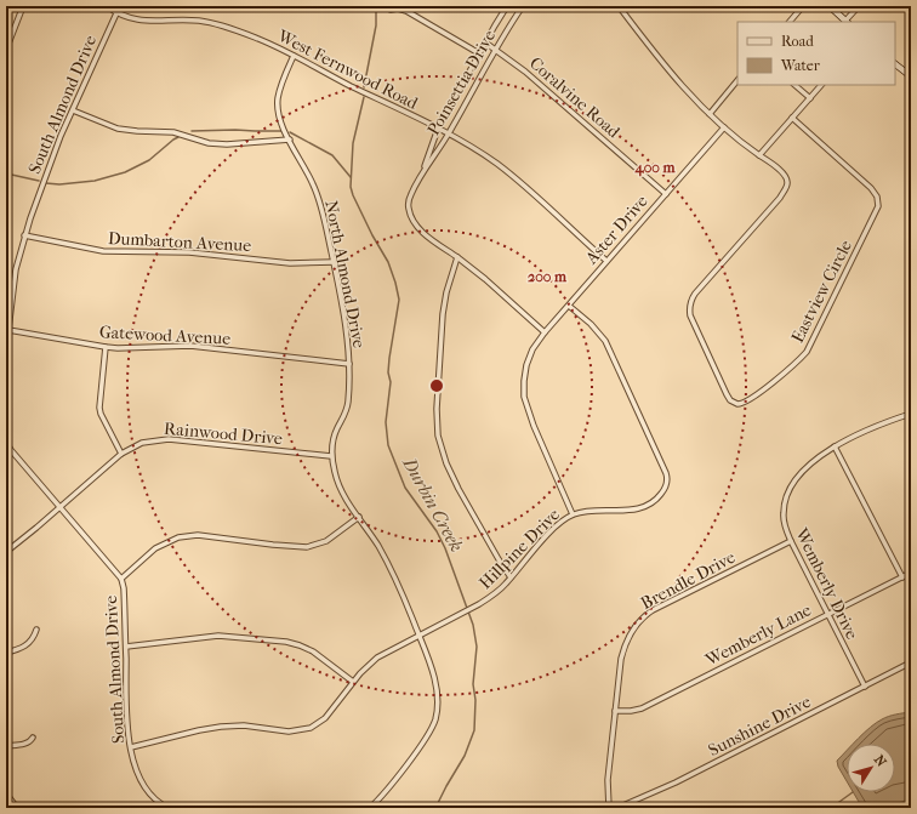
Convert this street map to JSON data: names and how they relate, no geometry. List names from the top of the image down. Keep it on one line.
{"streets":{"street":["West Fernwood Road","Poinsettia Drive","Coralvine Road","South Almond Drive","Aster Drive","Dumbarton Avenue","North Almond Drive","Eastview Circle","Gatewood Avenue","Rainwood Drive","Hillpine Drive","Brendle Drive","Wemberly Drive","Wemberly Lane","Sunshine Drive"]},"crossings":[["West Fernwood Road","Poinsettia Drive"],["West Fernwood Road","South Almond Drive"],["West Fernwood Road","Aster Drive"],["West Fernwood Road","North Almond Drive"],["Poinsettia Drive","Coralvine Road"],["Poinsettia Drive","Aster Drive"],["Coralvine Road","Aster Drive"],["South Almond Drive","Dumbarton Avenue"],["South Almond Drive","Gatewood Avenue"],["South Almond Drive","Rainwood Drive"],["South Almond Drive","Hillpine Drive"],["Aster Drive","Hillpine Drive"],["Dumbarton Avenue","North Almond Drive"],["North Almond Drive","Gatewood Avenue"],["North Almond Drive","Rainwood Drive"],["North Almond Drive","Hillpine Drive"],["Brendle Drive","Wemberly Drive"],["Brendle Drive","Wemberly Lane"],["Wemberly Drive","Wemberly Lane"],["Wemberly Drive","Sunshine Drive"]],"water":["Durbin Creek"],"legend":["Road","Water"],"north":"top right","rings":["400 m","200 m"]}
